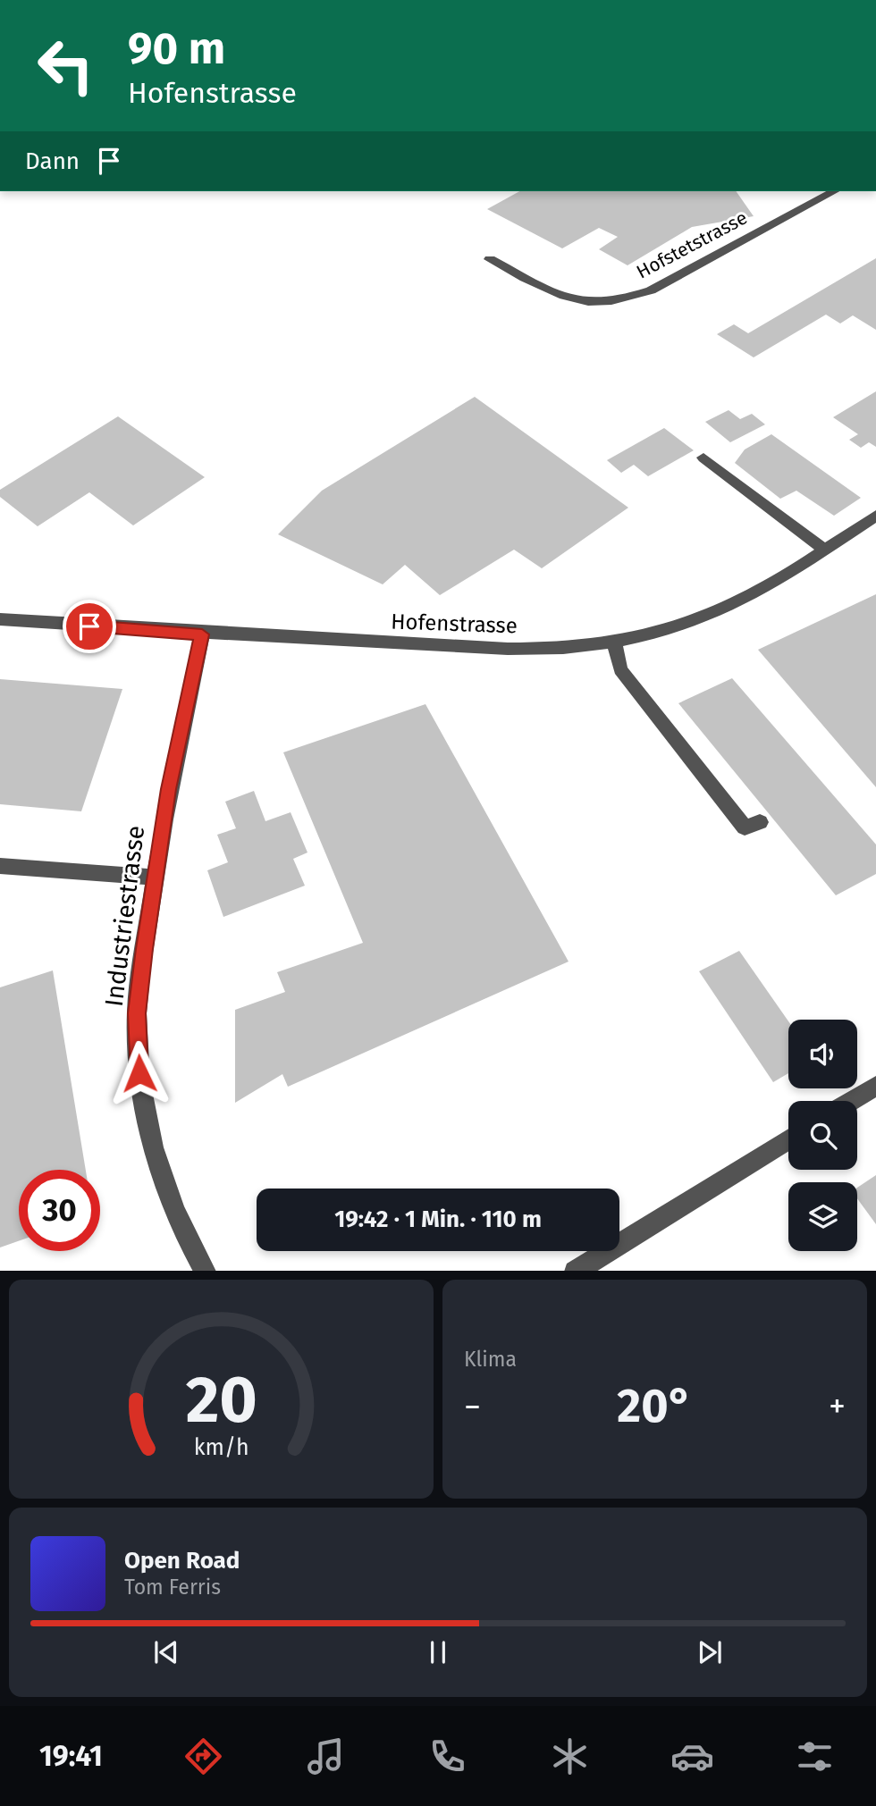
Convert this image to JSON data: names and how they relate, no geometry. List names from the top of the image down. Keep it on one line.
{"streets":{"street":["Hofstetstrasse","Hofenstrasse","Industriestrasse"]},"crossings":[["Hofenstrasse","Industriestrasse"]],"page":{"turn":["90 m","Hofenstrasse"],"then":"Dann","limit":"30","trip":"19:42 · 1 Min. · 110 m","tile":"Klima","heat":["−","20°","+"],"song":["Open Road","Tom Ferris"],"tabs":"19:41","gauge":["20","km/h"]}}
